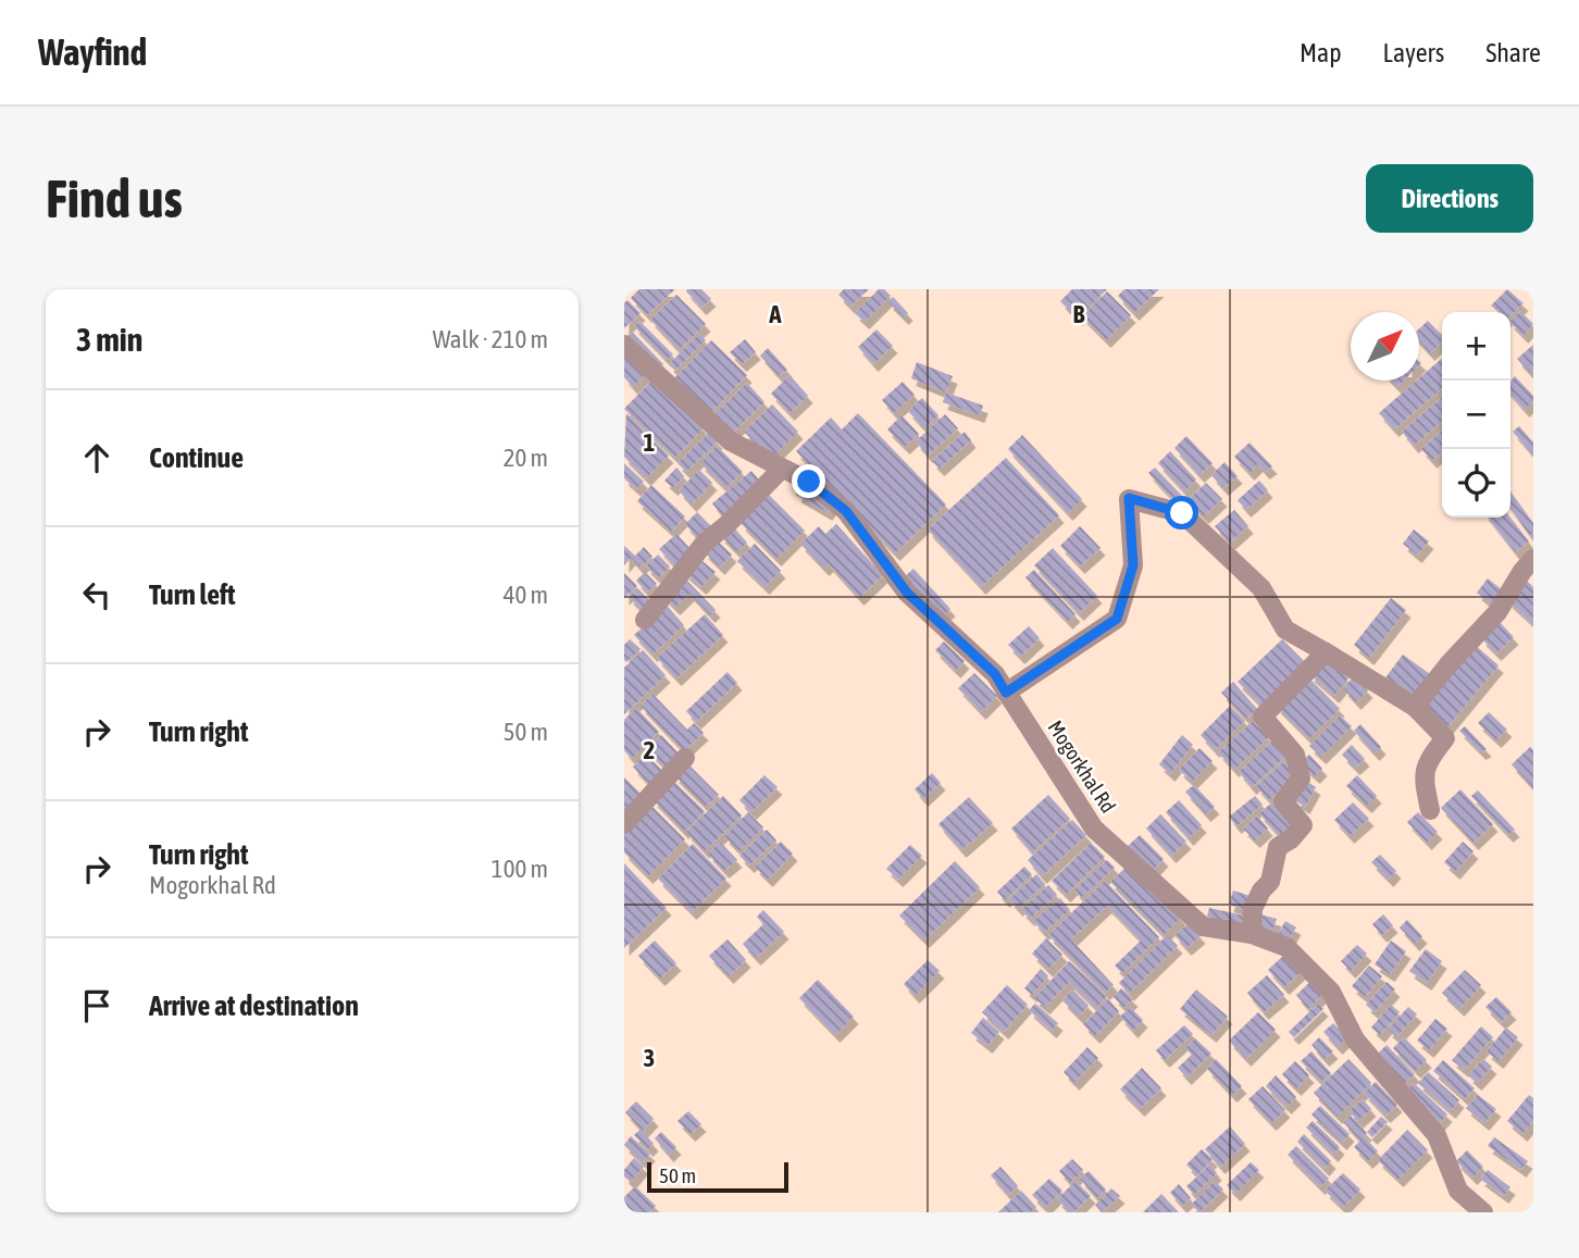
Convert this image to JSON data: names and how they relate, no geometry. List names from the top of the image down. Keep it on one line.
{"streets":{"street":["Mogorkhal Rd"]},"scale_bar":"50 m","north":"top right","page":{"header":"Wayfind","nav":["Map","Layers","Share"],"buttons":"Directions","title":"Find us","heading":["3 min","Walk · 210 m"],"map_buttons":["+","−"],"list":[["Continue","20 m"],["Turn left","40 m"],["Turn right","50 m"],["Turn right","Mogorkhal Rd","100 m"],"Arrive at destination"],"scale":"50 m"},"grid":{"columns":["A","B"],"rows":["1","2","3"]}}
